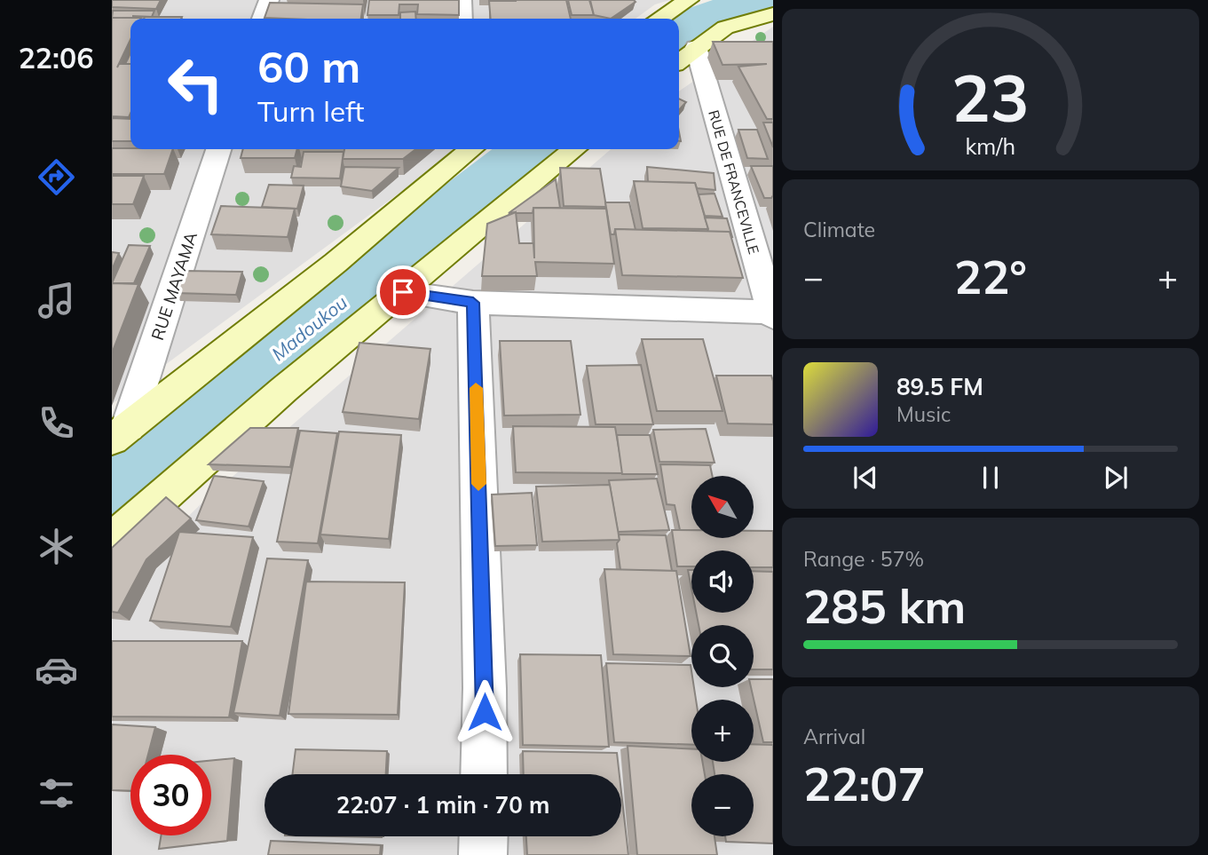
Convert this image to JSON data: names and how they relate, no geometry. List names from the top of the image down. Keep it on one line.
{"streets":{"street":["RUE DE FRANCEVILLE","RUE MAYAMA"]},"water":["Madoukou"],"north":"top left","page":{"tabs":"22:06","turn":["60 m","Turn left"],"tile":["Climate",["Range · 57%","285 km"],["Arrival","22:07"]],"heat":["−","22°","+"],"song":["89.5 FM","Music"],"map_buttons":["+","−"],"limit":"30","trip":"22:07 · 1 min · 70 m","gauge":["23","km/h"]}}
